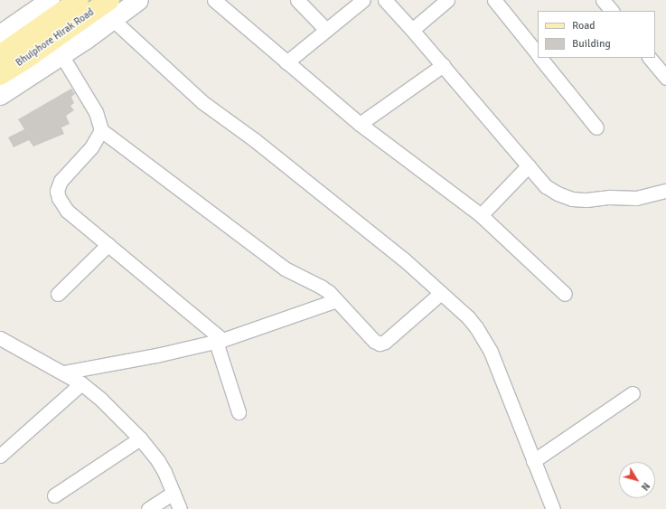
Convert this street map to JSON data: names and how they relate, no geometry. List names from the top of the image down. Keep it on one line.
{"streets":{"main road":["Bhuiphore Hirak Road"]},"legend":["Road","Building"],"north":"bottom right"}
